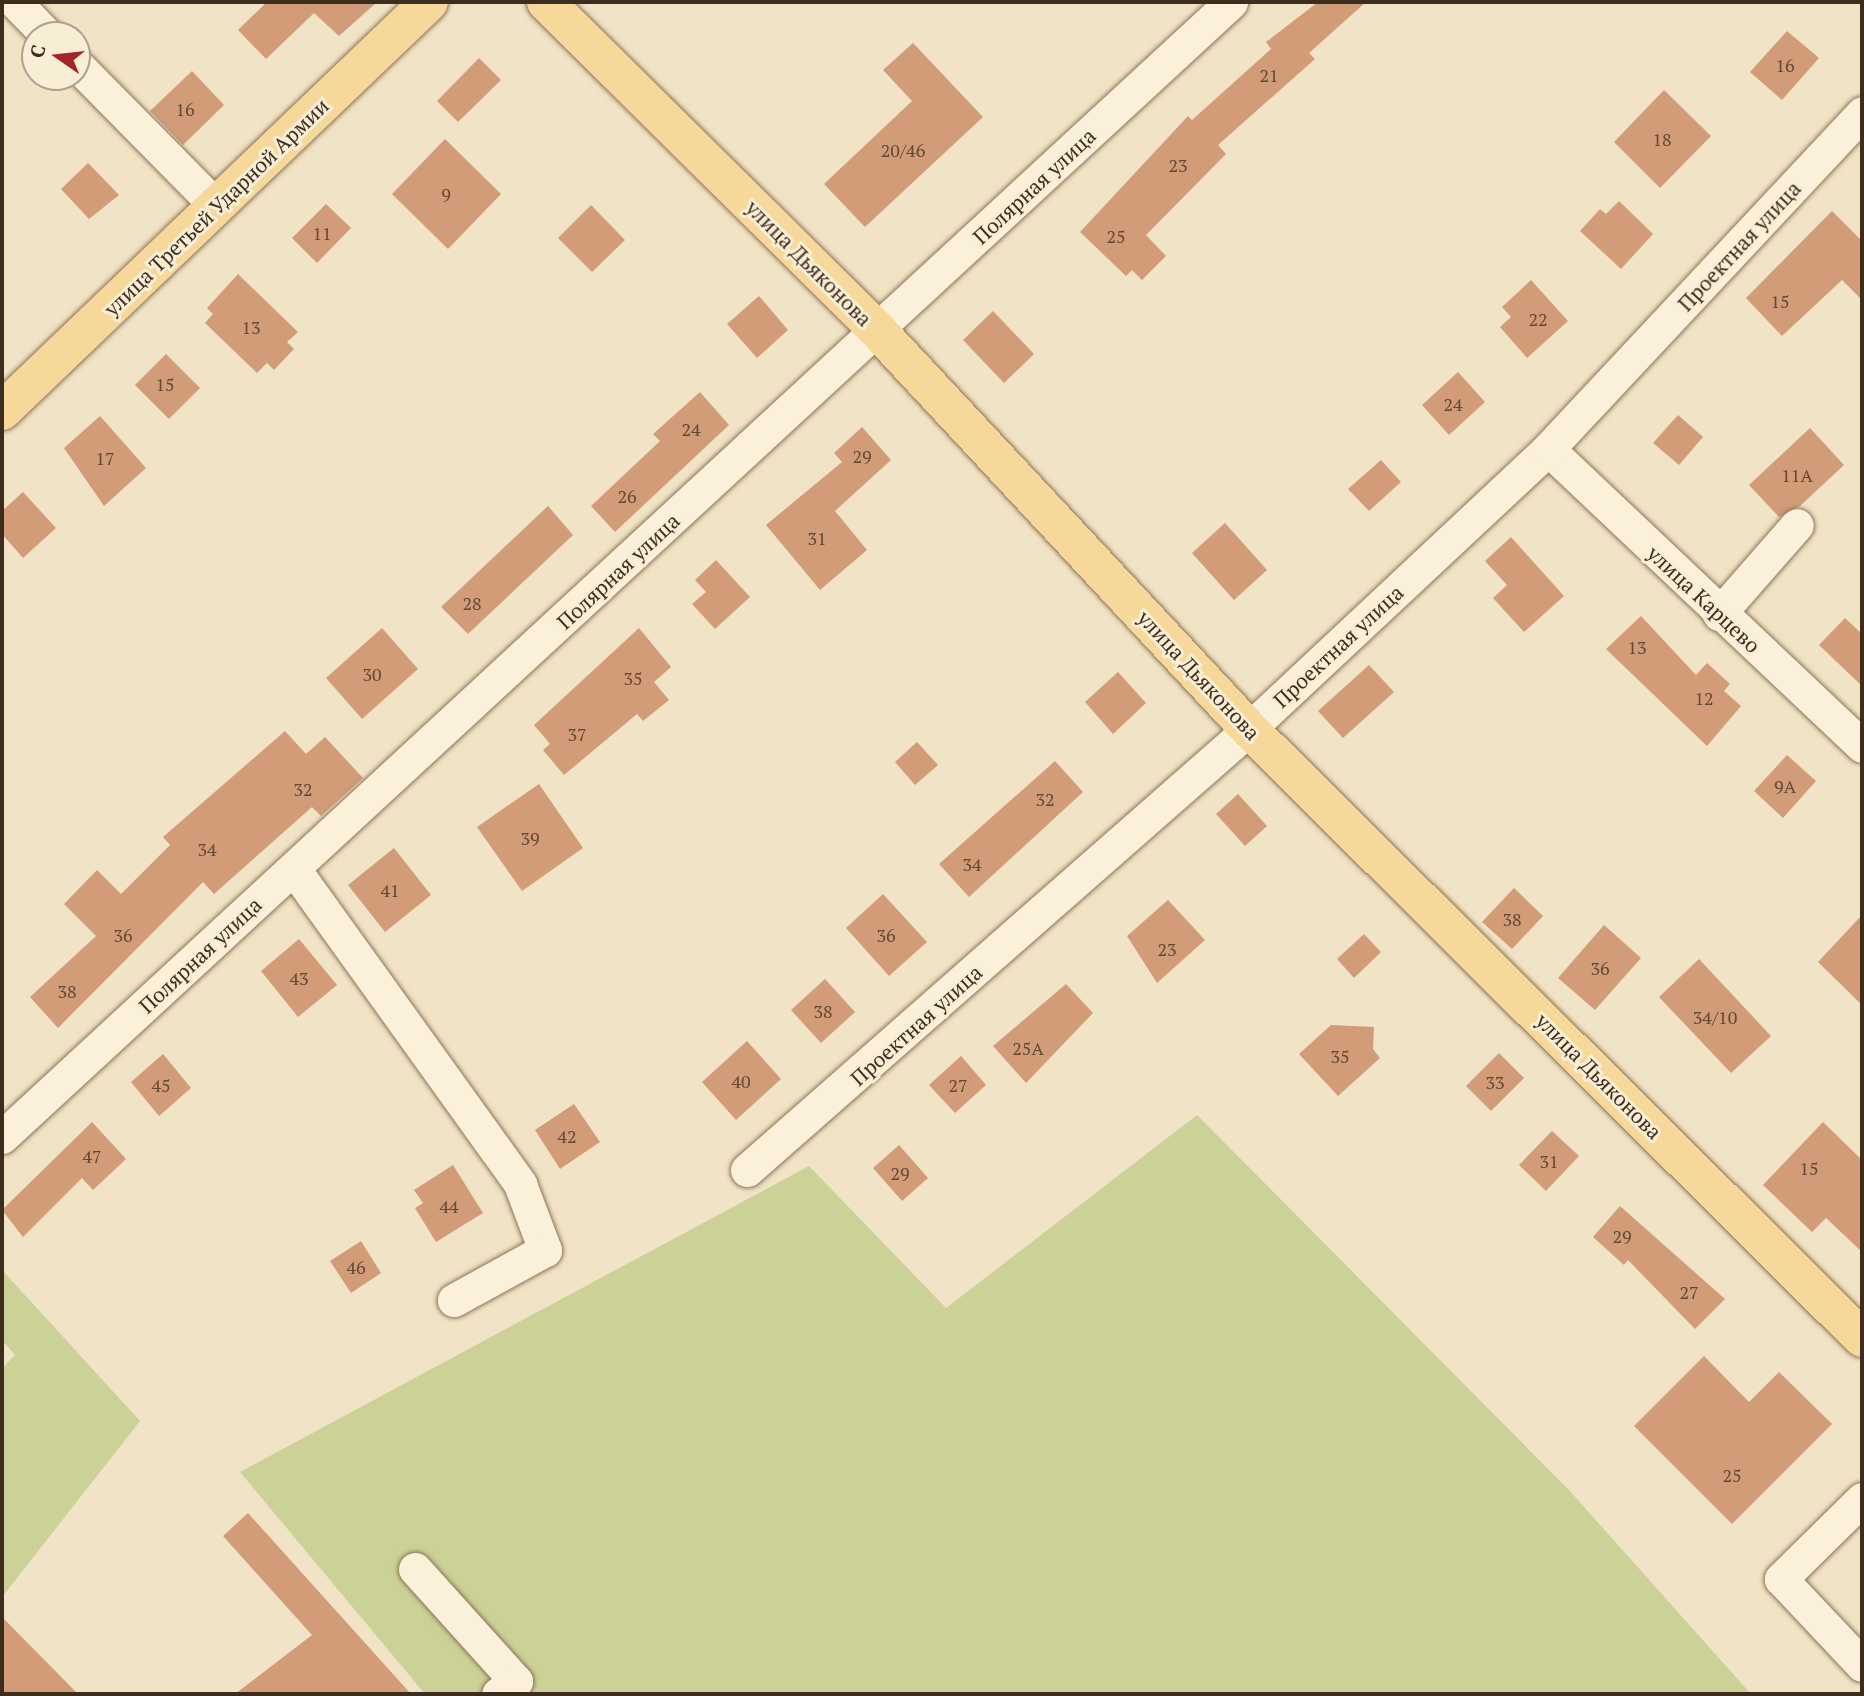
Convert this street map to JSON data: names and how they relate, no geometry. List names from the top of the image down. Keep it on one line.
{"streets":{"main road":["улица Третьей Ударной Армии","улица Дьяконова"],"street":["Полярная улица","Проектная улица","улица Карцево"]},"crossings":[["Полярная улица","улица Дьяконова"],["Проектная улица","улица Дьяконова"],["Проектная улица","улица Карцево"]],"house_numbers":["16","21","16","18","20/46","23","9","11","25","15","22","13","15","24","24","29","17","11А","26","31","28","13","30","35","12","37","9А","32","32","39","34","34","41","38","36","36","23","36","43","38","38","34/10","25А","35","40","33","45","27","42","47","31","15","29","44","29","46","27","25"],"north":"left"}
